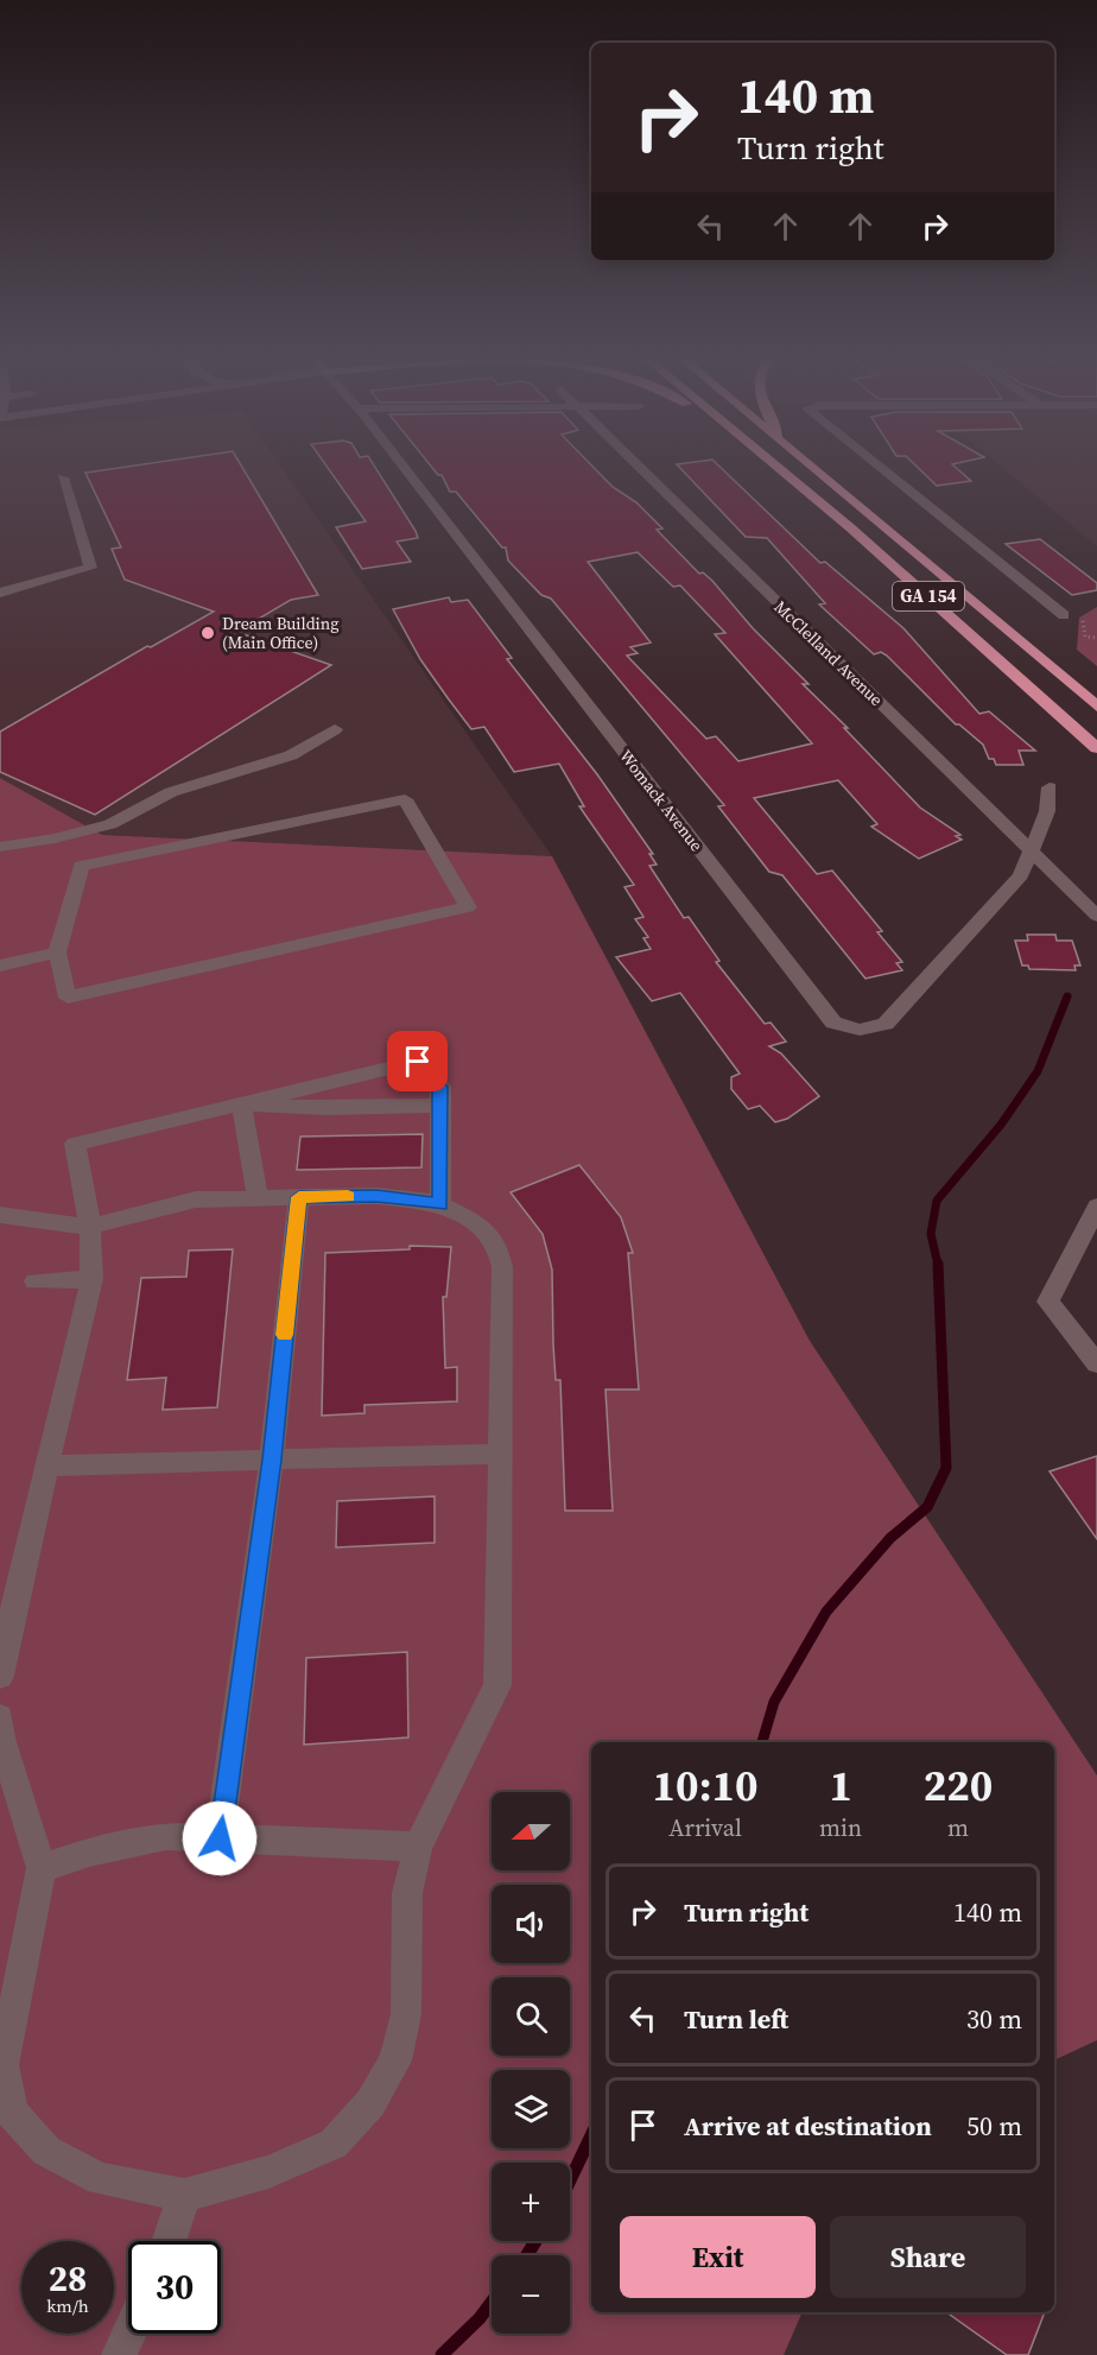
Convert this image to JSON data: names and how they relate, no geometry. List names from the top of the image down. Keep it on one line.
{"streets":{"highway":["GA 154"],"street":["McClelland Avenue","Womack Avenue"]},"crossings":[["McClelland Avenue","Womack Avenue"]],"places":["Dream Building (Main Office)"],"north":"left","page":{"turn":["140 m","Turn right"],"eta":["10:10","Arrival","1","min","220","m"],"map_buttons":["+","−"],"list":[{"name":"Turn right","value":"140 m"},{"name":"Turn left","value":"30 m"},{"name":"Arrive at destination","value":"50 m"}],"buttons":["Exit","Share"],"speed":"28 km/h","limit":"30"}}
